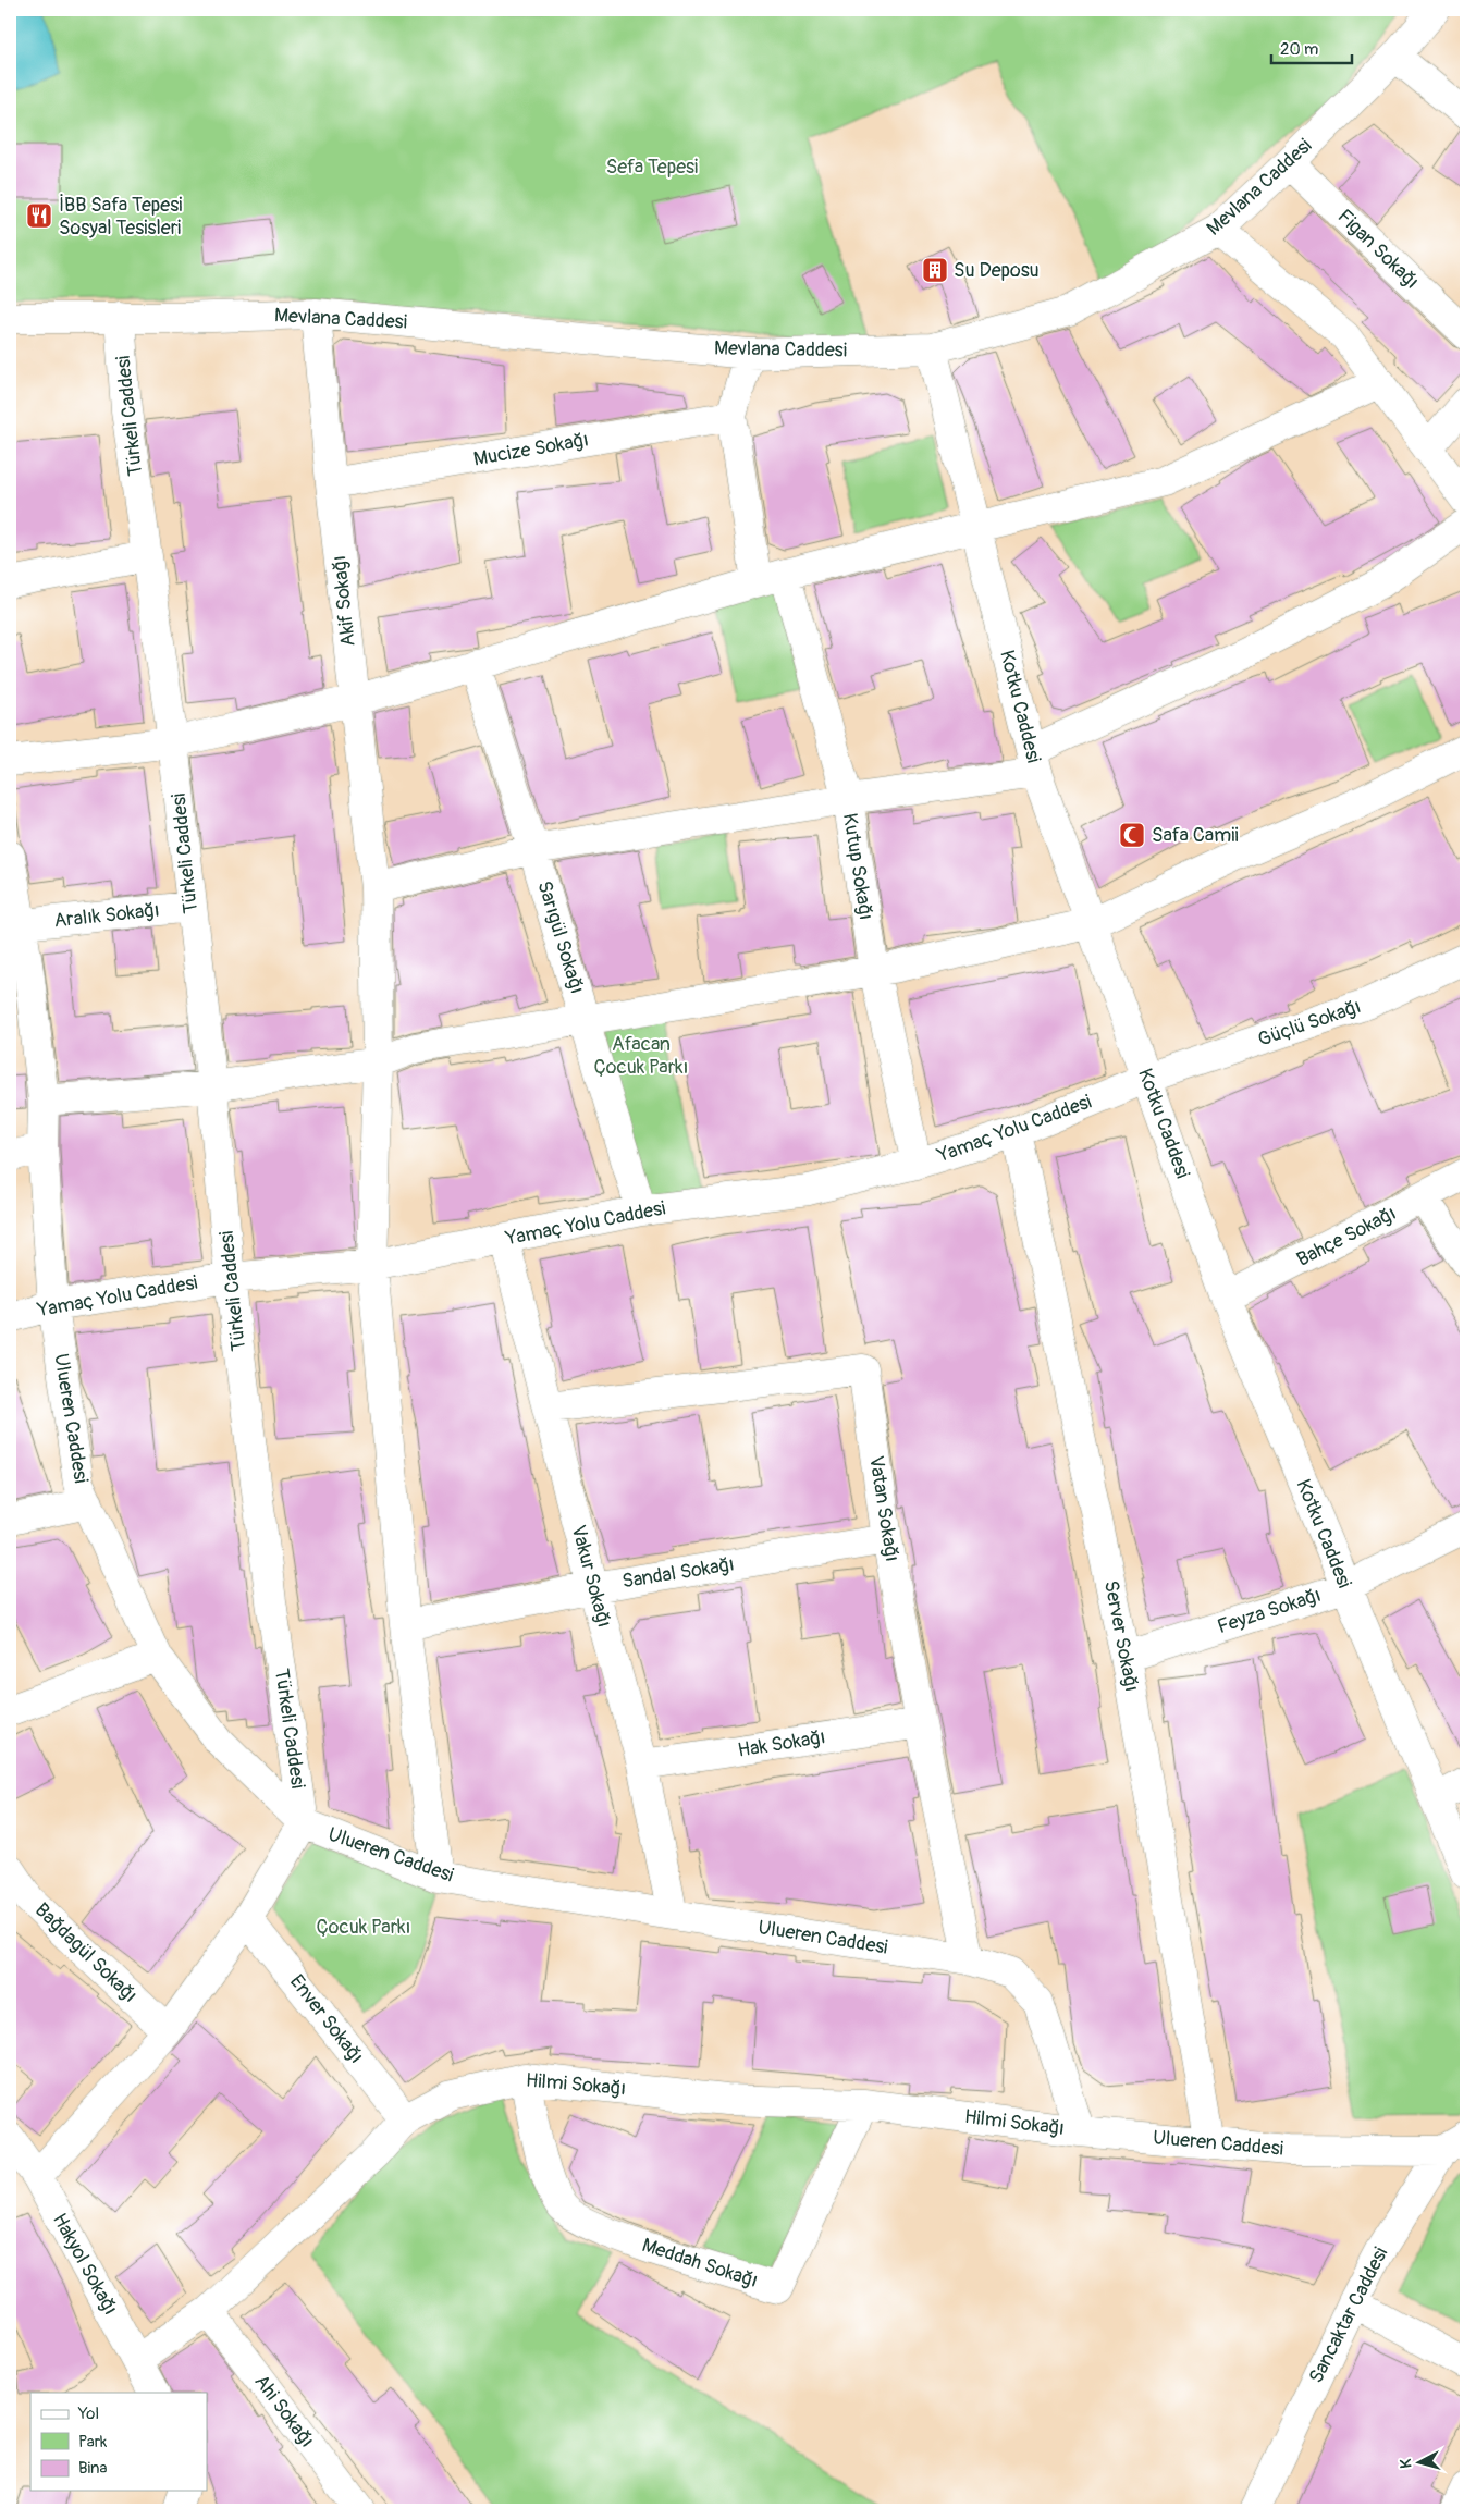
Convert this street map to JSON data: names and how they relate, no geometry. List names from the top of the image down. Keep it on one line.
{"streets":{"street":["Mevlana Caddesi","Figan Sokağı","Türkeli Caddesi","Mucize Sokağı","Akif Sokağı","Kotku Caddesi","Kutup Sokağı","Aralık Sokağı","Sarıgül Sokağı","Güçlü Sokağı","Yamaç Yolu Caddesi","Bahçe Sokağı","Ulueren Caddesi","Vatan Sokağı","Sandal Sokağı","Vakur Sokağı","Feyza Sokağı","Server Sokağı","Hak Sokağı","Bağdagül Sokağı","Enver Sokağı","Hilmi Sokağı","Meddah Sokağı","Hakyol Sokağı","Sancaktar Caddesi","Ahi Sokağı"]},"crossings":[["Mevlana Caddesi","Figan Sokağı"],["Mevlana Caddesi","Türkeli Caddesi"],["Mevlana Caddesi","Akif Sokağı"],["Mevlana Caddesi","Kotku Caddesi"],["Mevlana Caddesi","Kutup Sokağı"],["Türkeli Caddesi","Aralık Sokağı"],["Türkeli Caddesi","Yamaç Yolu Caddesi"],["Türkeli Caddesi","Ulueren Caddesi"],["Mucize Sokağı","Akif Sokağı"],["Mucize Sokağı","Kutup Sokağı"],["Akif Sokağı","Yamaç Yolu Caddesi"],["Akif Sokağı","Ulueren Caddesi"],["Akif Sokağı","Sandal Sokağı"],["Kotku Caddesi","Güçlü Sokağı"],["Kotku Caddesi","Yamaç Yolu Caddesi"],["Kotku Caddesi","Bahçe Sokağı"],["Kotku Caddesi","Feyza Sokağı"],["Kutup Sokağı","Yamaç Yolu Caddesi"],["Aralık Sokağı","Ulueren Caddesi"],["Sarıgül Sokağı","Yamaç Yolu Caddesi"],["Güçlü Sokağı","Yamaç Yolu Caddesi"],["Yamaç Yolu Caddesi","Ulueren Caddesi"],["Yamaç Yolu Caddesi","Vakur Sokağı"],["Yamaç Yolu Caddesi","Server Sokağı"],["Ulueren Caddesi","Vatan Sokağı"],["Ulueren Caddesi","Vakur Sokağı"],["Ulueren Caddesi","Server Sokağı"],["Ulueren Caddesi","Hilmi Sokağı"],["Ulueren Caddesi","Sancaktar Caddesi"],["Vatan Sokağı","Sandal Sokağı"],["Vatan Sokağı","Vakur Sokağı"],["Vatan Sokağı","Hak Sokağı"],["Sandal Sokağı","Vakur Sokağı"],["Vakur Sokağı","Hak Sokağı"],["Feyza Sokağı","Server Sokağı"],["Enver Sokağı","Hilmi Sokağı"],["Hilmi Sokağı","Meddah Sokağı"],["Hilmi Sokağı","Hakyol Sokağı"],["Hilmi Sokağı","Ahi Sokağı"]],"parks":["Sefa Tepesi","Afacan Çocuk Parkı","Çocuk Parkı"],"places":{"restaurant":["İBB Safa Tepesi Sosyal Tesisleri"],"building":["Su Deposu"],"mosque":["Safa Camii"]},"legend":["Yol","Park","Bina"],"scale_bar":"20 m","north":"left"}
